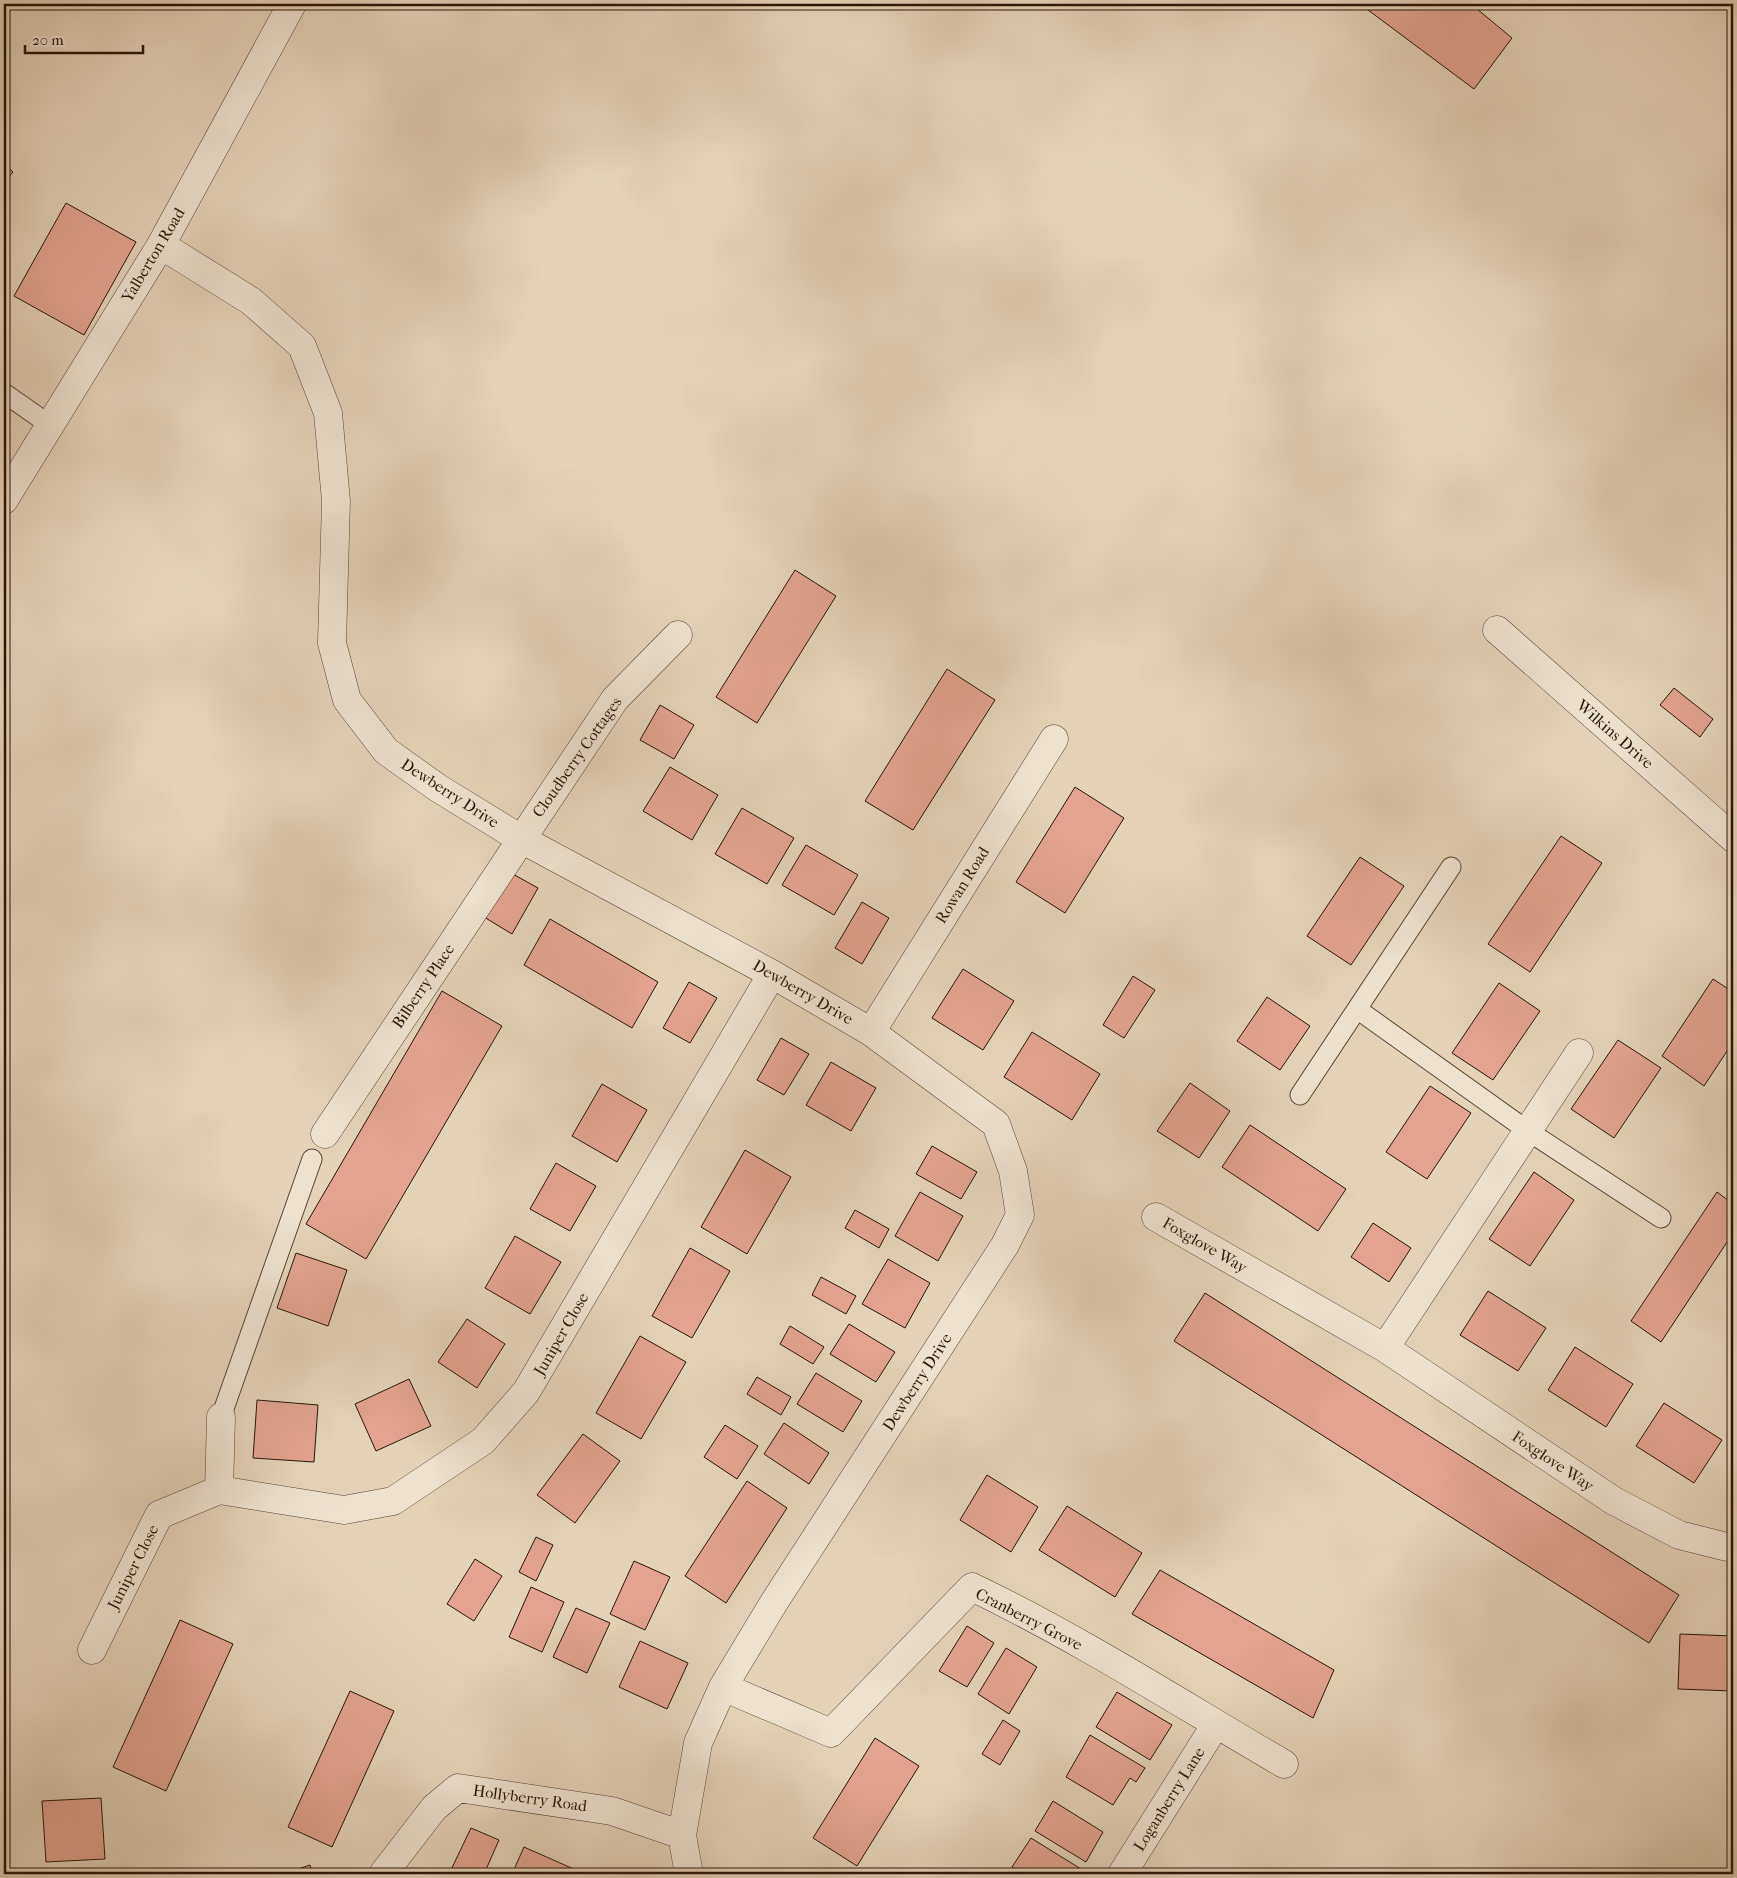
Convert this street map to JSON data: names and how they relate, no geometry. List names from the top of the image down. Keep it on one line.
{"streets":{"street":["Yalberton Road","Wilkins Drive","Cloudberry Cottages","Dewberry Drive","Rowan Road","Bilberry Place","Foxglove Way","Juniper Close","Cranberry Grove","Hollyberry Road","Loganberry Lane"]},"crossings":[["Yalberton Road","Dewberry Drive"],["Cloudberry Cottages","Dewberry Drive"],["Cloudberry Cottages","Bilberry Place"],["Dewberry Drive","Rowan Road"],["Dewberry Drive","Bilberry Place"],["Dewberry Drive","Juniper Close"],["Dewberry Drive","Cranberry Grove"],["Dewberry Drive","Hollyberry Road"],["Cranberry Grove","Loganberry Lane"]],"scale_bar":"20 m"}
